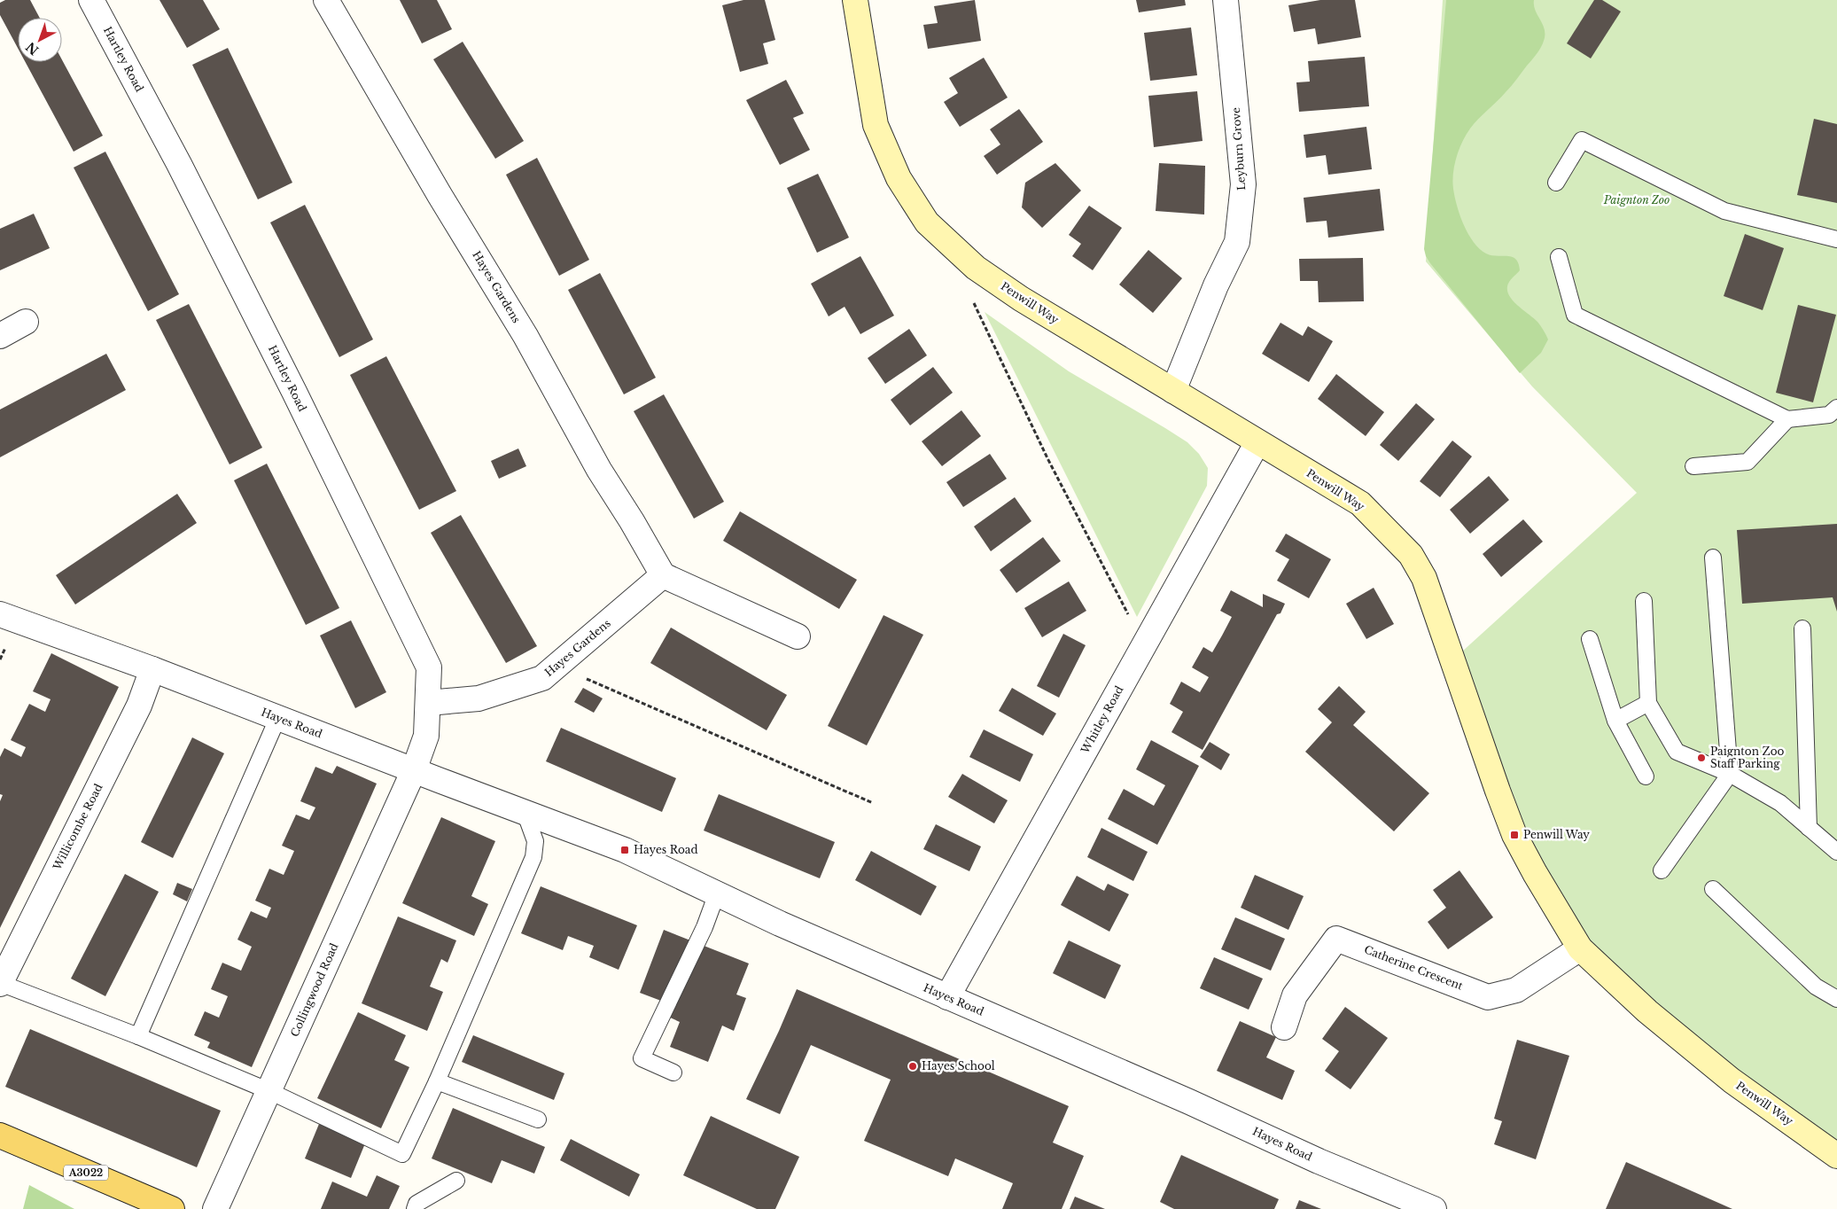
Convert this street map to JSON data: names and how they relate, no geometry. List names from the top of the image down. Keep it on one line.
{"streets":{"main road":["A3022"],"street":["Hartley Road","Leyburn Grove","Hayes Gardens","Penwill Way","Whitley Road","Hayes Road","Willicombe Road","Catherine Crescent","Collingwood Road"]},"crossings":[["Hartley Road","Hayes Gardens"],["Hartley Road","Hayes Road"],["Hartley Road","Collingwood Road"],["Leyburn Grove","Penwill Way"],["Penwill Way","Whitley Road"],["Penwill Way","Catherine Crescent"],["Whitley Road","Hayes Road"],["Hayes Road","Willicombe Road"],["Hayes Road","Collingwood Road"]],"parks":["Paignton Zoo"],"places":{"other":["Paignton Zoo Staff Parking","Hayes School"],"transit":["Penwill Way","Hayes Road"]},"north":"bottom left"}
